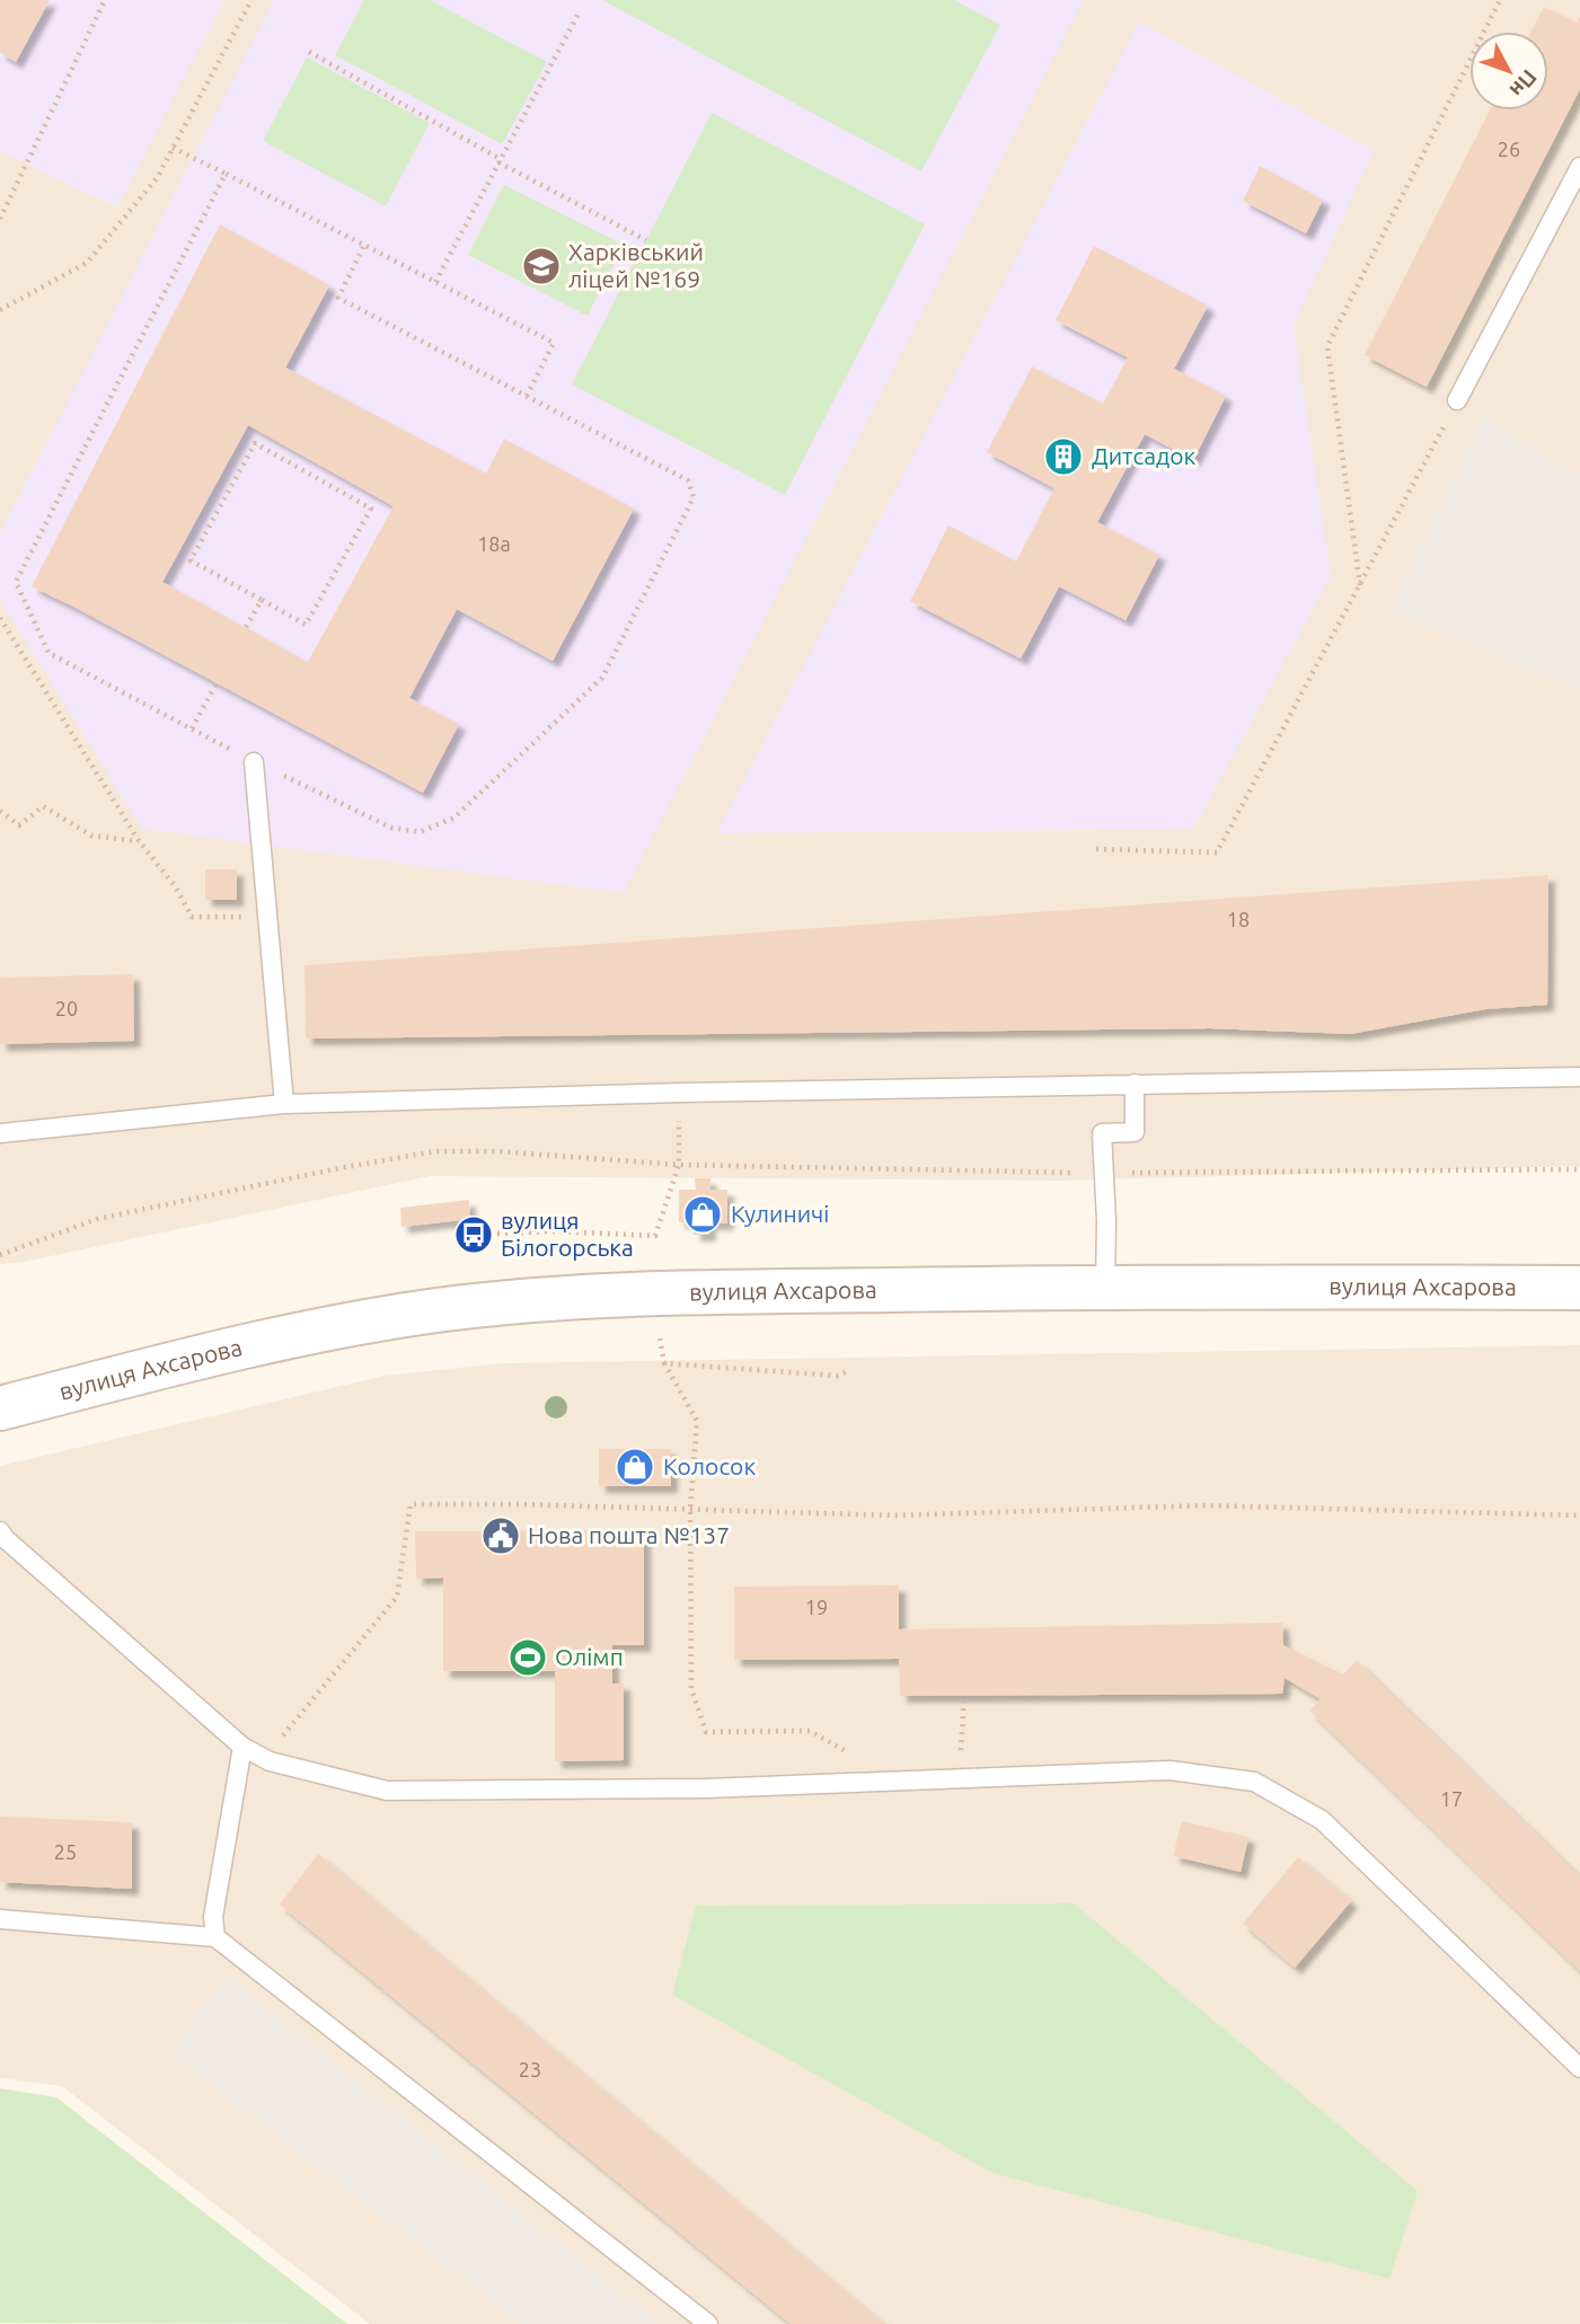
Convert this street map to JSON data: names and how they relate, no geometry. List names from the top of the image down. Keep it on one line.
{"streets":{"main road":["вулиця Ахсарова"]},"places":{"school or university":["Харківський ліцей №169"],"building":["Дитсадок"],"shop":["Кулиничі","Колосок"],"bus stop":["вулиця Білогорська"],"public building":["Нова пошта №137"],"sports":["Олімп"]},"house_numbers":["26","18а","18","20","19","17","25","23"],"north":"bottom right"}
